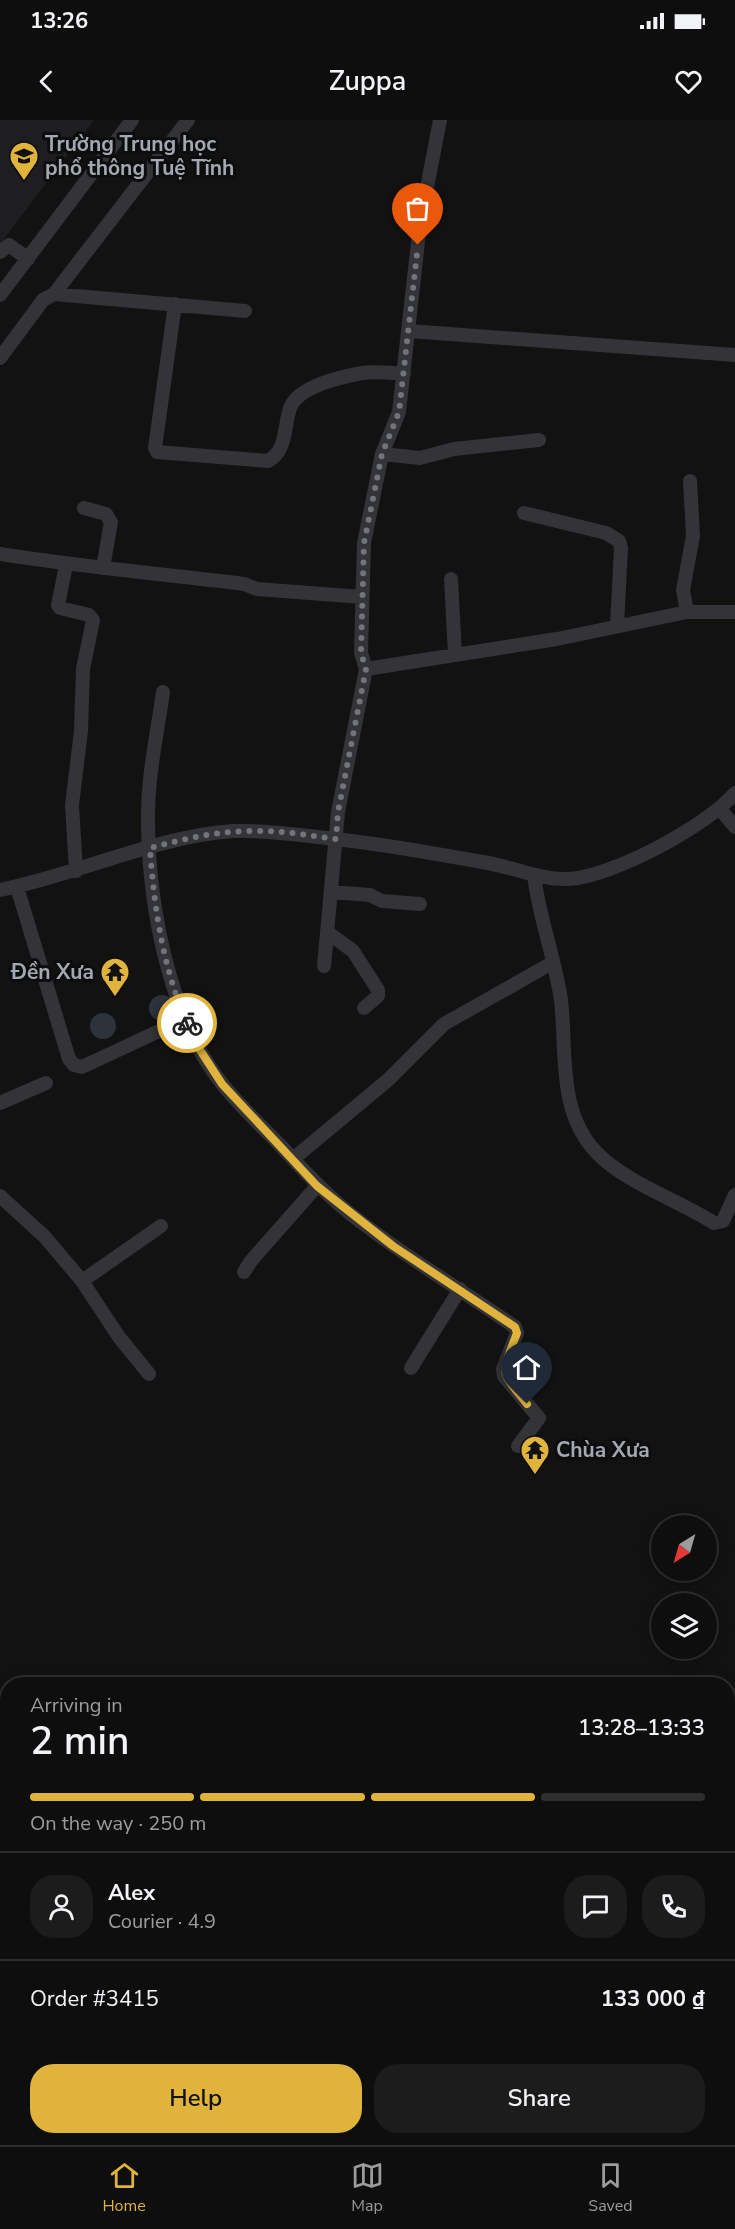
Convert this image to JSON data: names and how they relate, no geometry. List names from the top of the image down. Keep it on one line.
{"places":{"school or university":["Trường Trung học phổ thông Tuệ Tĩnh"],"temple":["Đền Xưa","Chùa Xưa"]},"north":"bottom left","page":{"status":"13:26","header":"Zuppa","heading":["2 min","Arriving in","13:28–13:33"],"panel":["Alex","Courier · 4.9","Order #3415","133 000 ₫"],"bar":"On the way · 250 m","buttons":["Help","Share"],"tabs":["Home","Map","Saved"]}}
